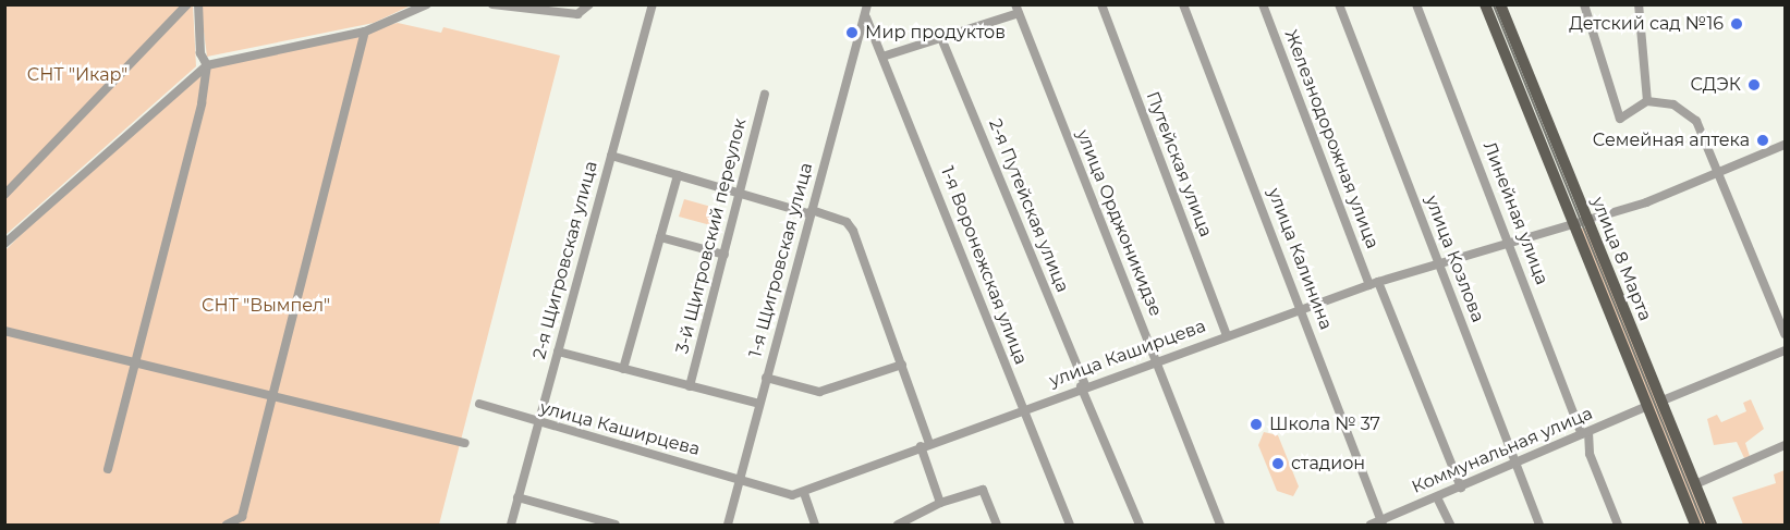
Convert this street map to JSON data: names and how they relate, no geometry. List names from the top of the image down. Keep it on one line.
{"streets":{"main road":["улица 8 Марта"],"street":["Железнодорожная улица","Путейская улица","2-я Путейская улица","Линейная улица","улица Орджоникидзе","3-й Щигровский переулок","улица Калинина","улица Козлова","2-я Щигровская улица","1-я Щигровская улица","1-я Воронежская улица","улица Каширцева","Коммунальная улица"]},"crossings":[["Железнодорожная улица","улица Каширцева"],["Железнодорожная улица","Коммунальная улица"],["Путейская улица","улица Каширцева"],["2-я Путейская улица","улица Каширцева"],["Линейная улица","улица Каширцева"],["Линейная улица","Коммунальная улица"],["улица Орджоникидзе","улица Каширцева"],["улица Калинина","улица Каширцева"],["улица Калинина","Коммунальная улица"],["улица Козлова","улица Каширцева"],["улица Козлова","Коммунальная улица"],["улица 8 Марта","улица Каширцева"],["улица 8 Марта","Коммунальная улица"],["2-я Щигровская улица","улица Каширцева"],["1-я Щигровская улица","1-я Воронежская улица"],["1-я Щигровская улица","улица Каширцева"],["1-я Воронежская улица","улица Каширцева"]],"parks":["СНТ \"Икар\"","СНТ \"Вымпел\""],"places":["Детский сад №16","Мир продуктов","СДЭК","Семейная аптека","Школа № 37","стадион"]}
